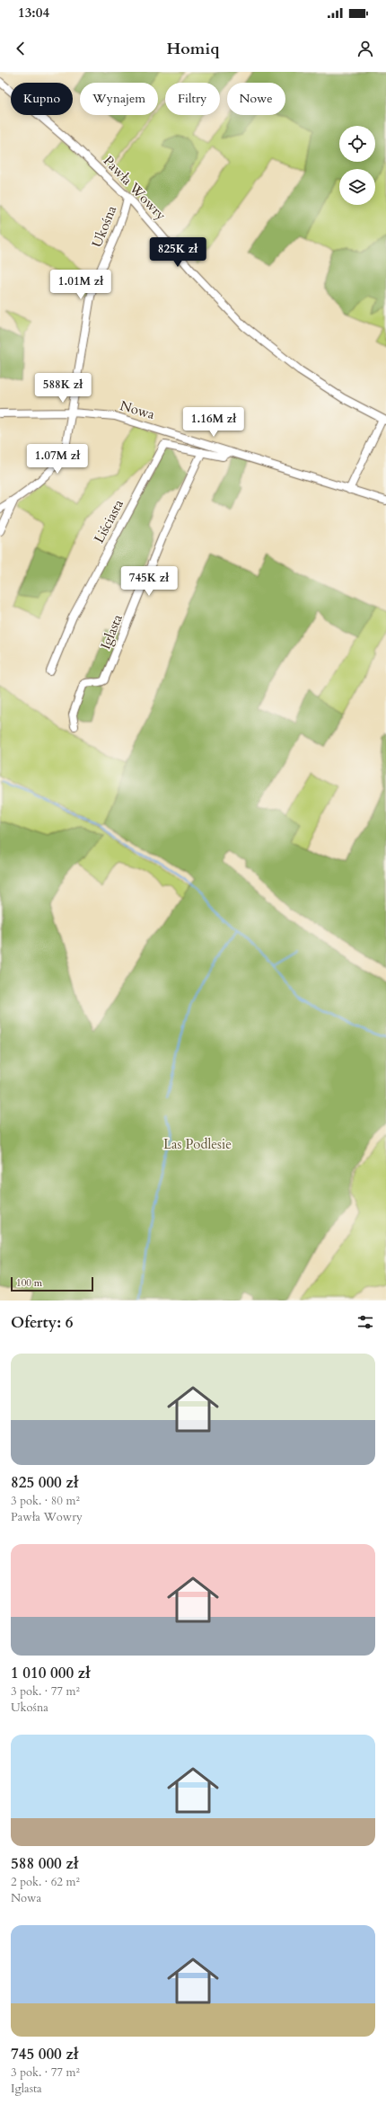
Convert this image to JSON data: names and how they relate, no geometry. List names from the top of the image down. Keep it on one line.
{"streets":{"street":["Pawła Wowry","Ukośna","Nowa","Liściasta","Iglasta"]},"crossings":[["Pawła Wowry","Ukośna"],["Pawła Wowry","Nowa"],["Ukośna","Nowa"],["Nowa","Liściasta"],["Liściasta","Iglasta"]],"parks":["Las Podlesie"],"scale_bar":"100 m","page":{"status":"13:04","header":"Homiq","chip":["Kupno","Wynajem","Filtry","Nowe"],"price":["825K zł","1.01M zł","588K zł","1.16M zł","1.07M zł","745K zł"],"scale":"100 m","heading":"Oferty: 6","list":[{"name":"825 000 zł","note":"3 pok. · 80 m² · Pawła Wowry"},{"name":"1 010 000 zł","note":"3 pok. · 77 m² · Ukośna"},{"name":"588 000 zł","note":"2 pok. · 62 m² · Nowa"},{"name":"745 000 zł","note":"3 pok. · 77 m² · Iglasta"}]}}
